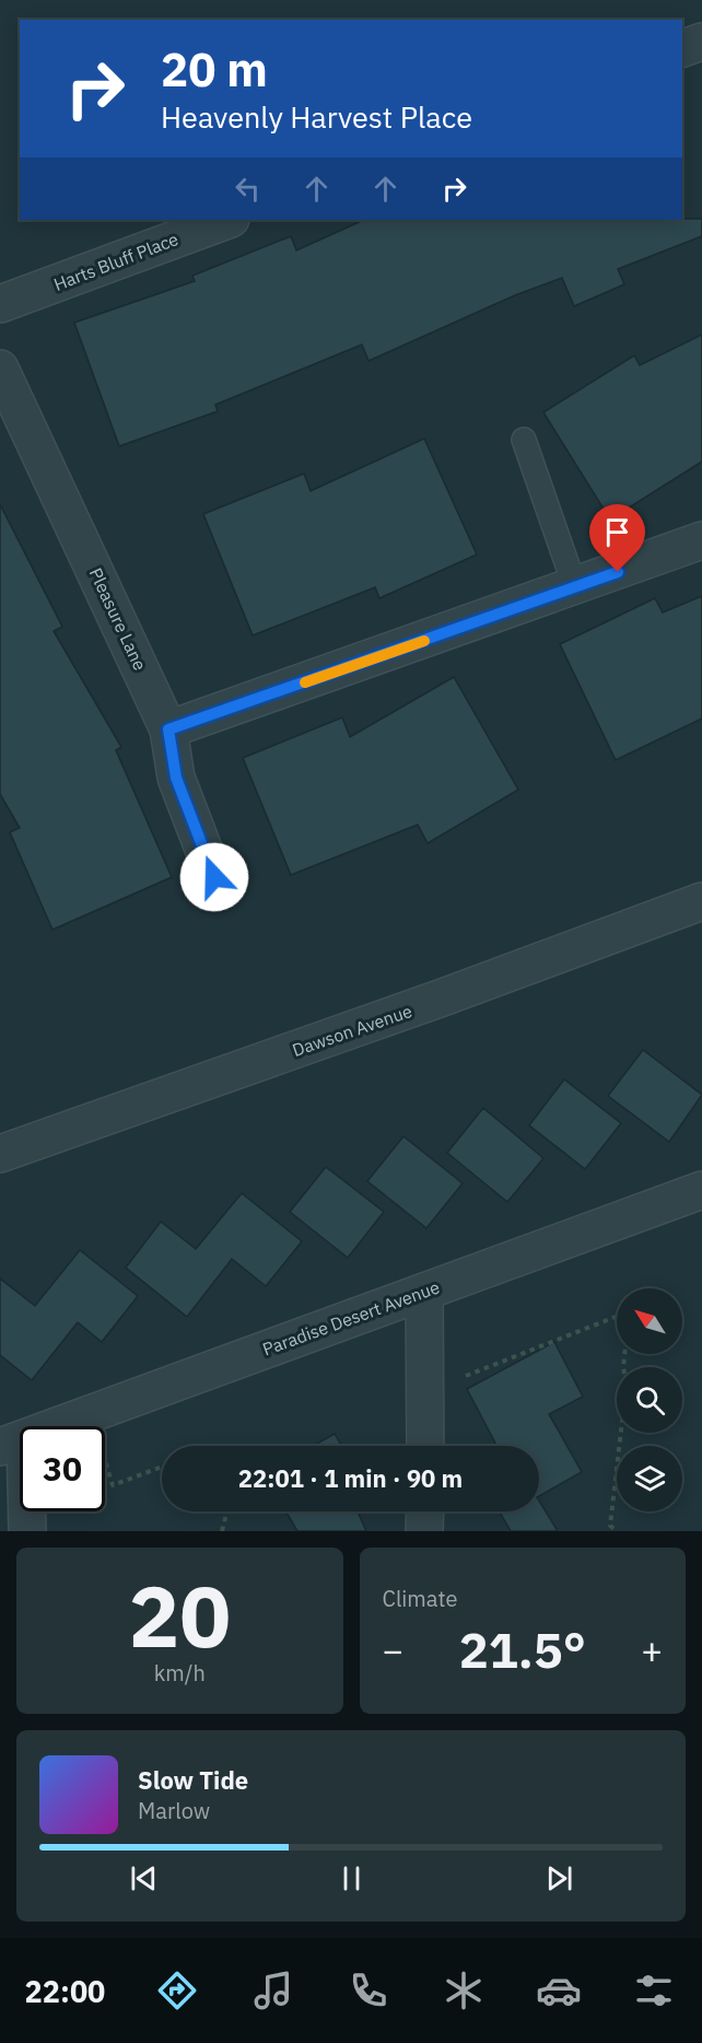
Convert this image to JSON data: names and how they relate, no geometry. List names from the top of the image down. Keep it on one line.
{"streets":{"street":["Harts Bluff Place","Pleasure Lane","Dawson Avenue","Paradise Desert Avenue"]},"north":"top left","page":{"turn":["20 m","Heavenly Harvest Place"],"limit":"30","trip":"22:01 · 1 min · 90 m","tile":[["20","km/h"],"Climate"],"heat":["−","21.5°","+"],"song":["Slow Tide","Marlow"],"tabs":"22:00"}}
